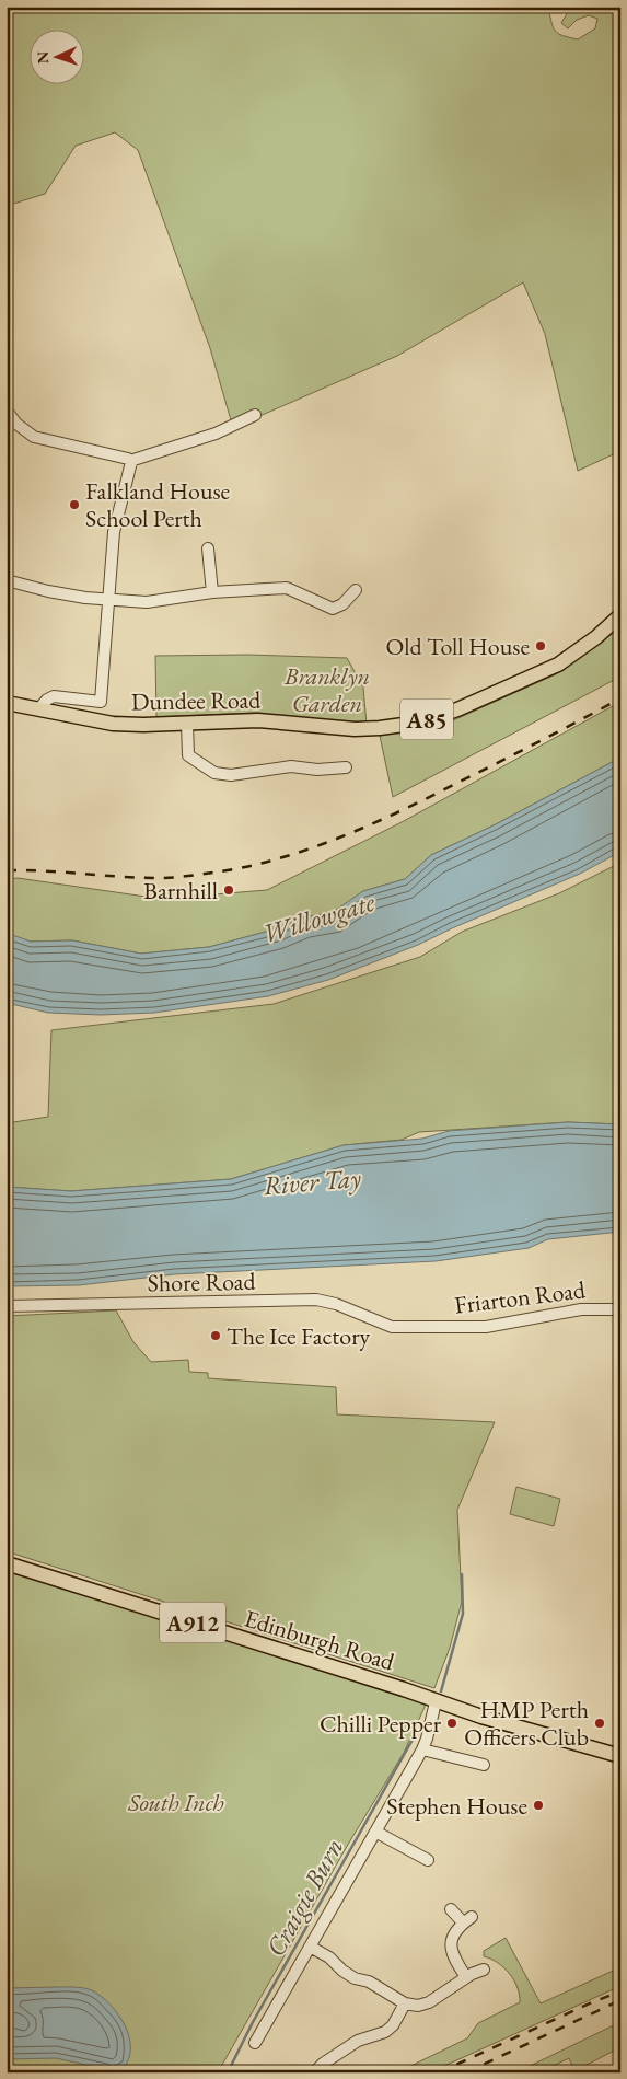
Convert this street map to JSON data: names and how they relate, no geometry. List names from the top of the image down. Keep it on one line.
{"streets":{"main road":["Dundee Road","A85","A912","Edinburgh Road"],"street":["Shore Road","Friarton Road"]},"crossings":[["Shore Road","Friarton Road"]],"water":["Willowgate","River Tay","Craigie Burn"],"parks":["Branklyn Garden","South Inch"],"places":["Falkland House School Perth","Old Toll House","Barnhill","The Ice Factory","Chilli Pepper","HMP Perth Officers Club","Stephen House"],"north":"left"}
